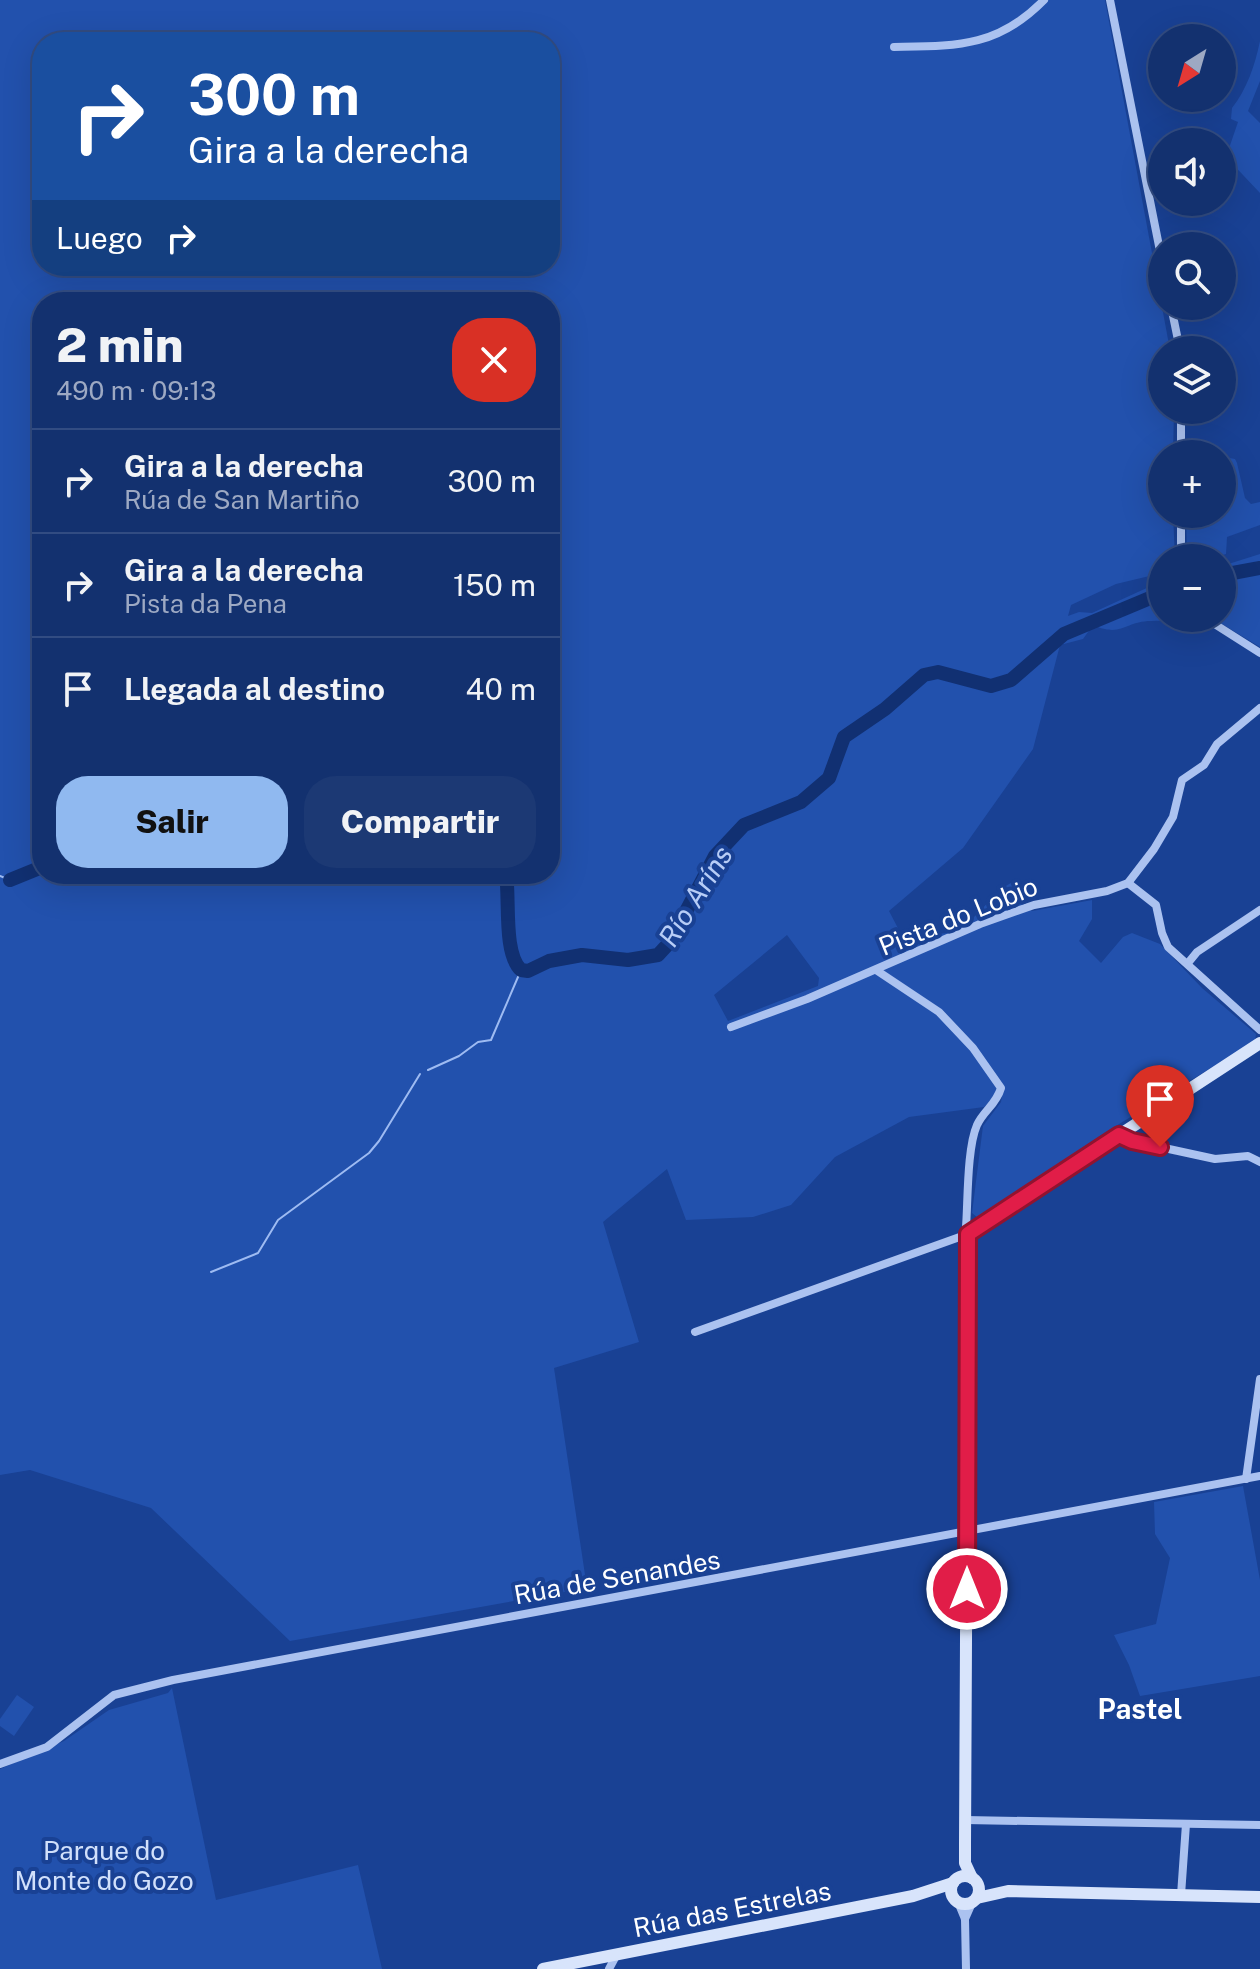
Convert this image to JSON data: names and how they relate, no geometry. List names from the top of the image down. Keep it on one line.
{"streets":{"street":["Pista do Lobio","Rúa de Senandes","Rúa das Estrelas"]},"districts":["Pastel"],"water":["Río Aríns"],"parks":["Parque do Monte do Gozo"],"north":"bottom left","page":{"map_buttons":["+","−"],"turn":["300 m","Gira a la derecha"],"then":"Luego","heading":["2 min","490 m · 09:13"],"list":[{"name":"Gira a la derecha","note":"Rúa de San Martiño","value":"300 m"},{"name":"Gira a la derecha","note":"Pista da Pena","value":"150 m"},{"name":"Llegada al destino","value":"40 m"}],"buttons":["Salir","Compartir"]}}
